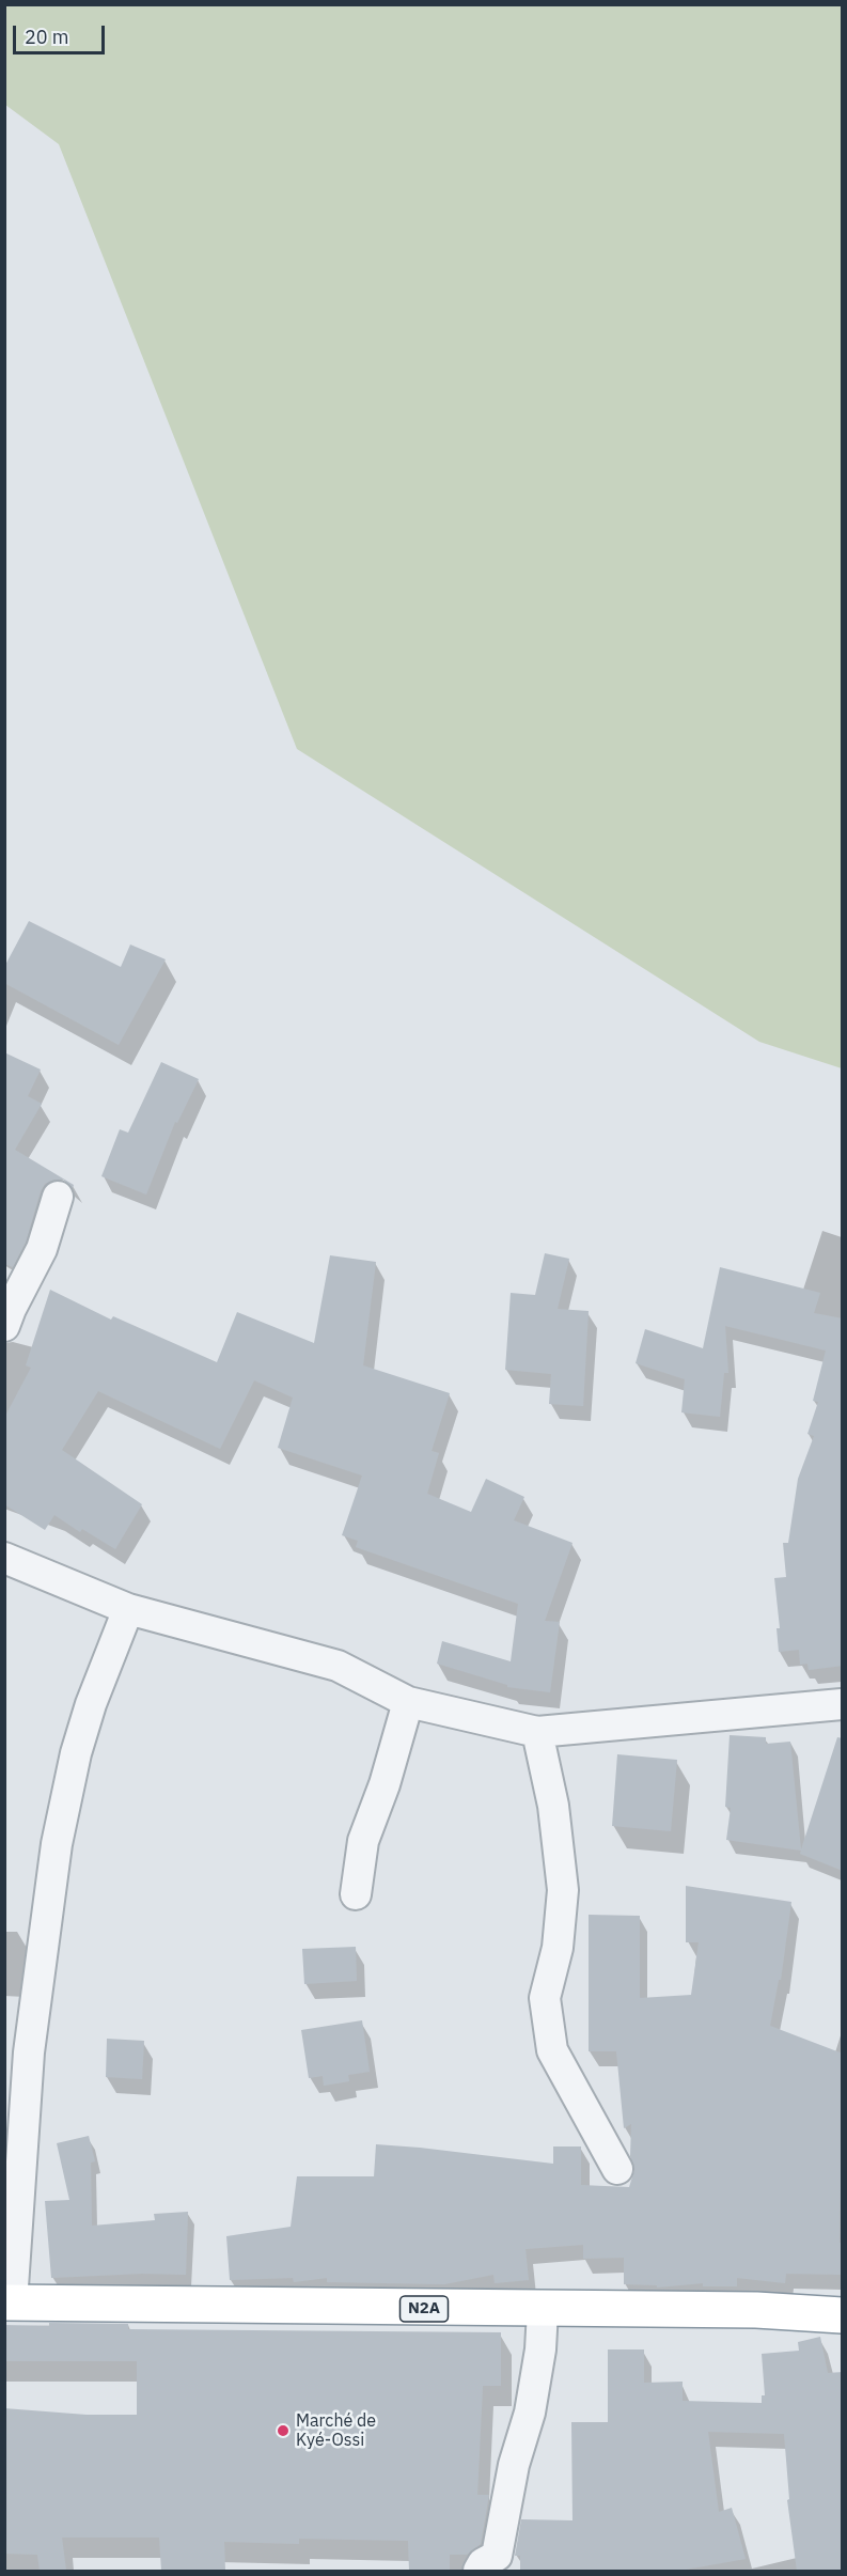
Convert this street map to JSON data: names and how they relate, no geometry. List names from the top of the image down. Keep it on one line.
{"streets":{"highway":["N2A"]},"places":["Marché de Kyé-Ossi"],"scale_bar":"20 m"}
